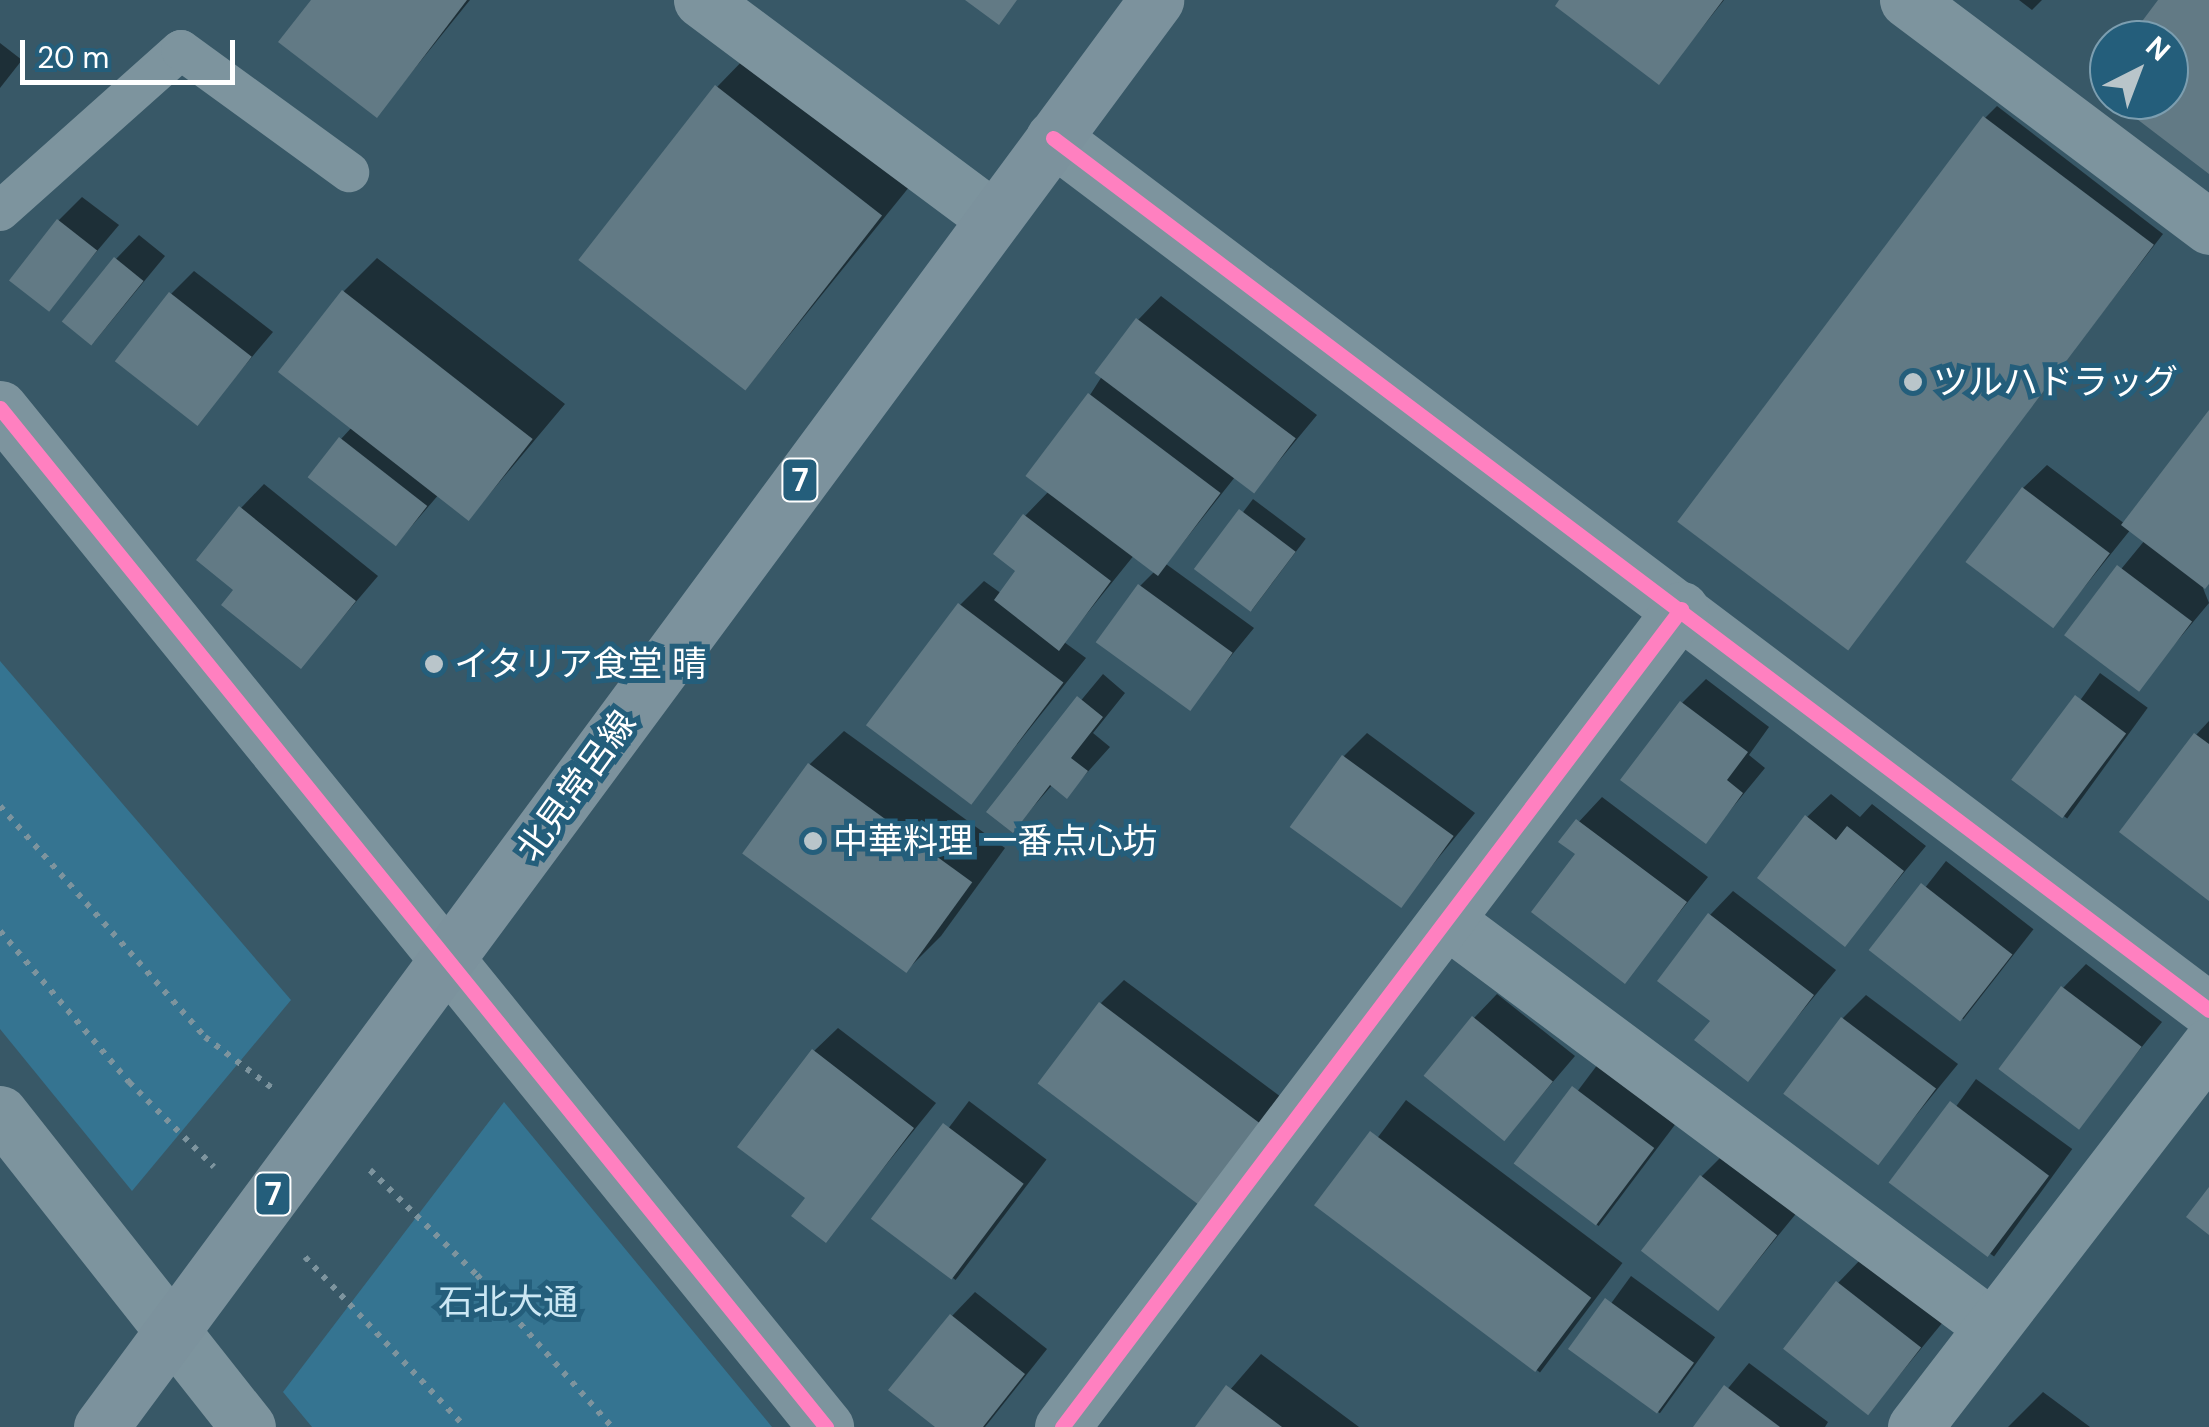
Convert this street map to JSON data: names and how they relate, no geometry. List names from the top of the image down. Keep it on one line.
{"streets":{"main road":["7","北見常呂線"]},"parks":["石北大通"],"places":["ツルハドラッグ","イタリア食堂 晴","中華料理 一番点心坊"],"scale_bar":"20 m","north":"top right"}
